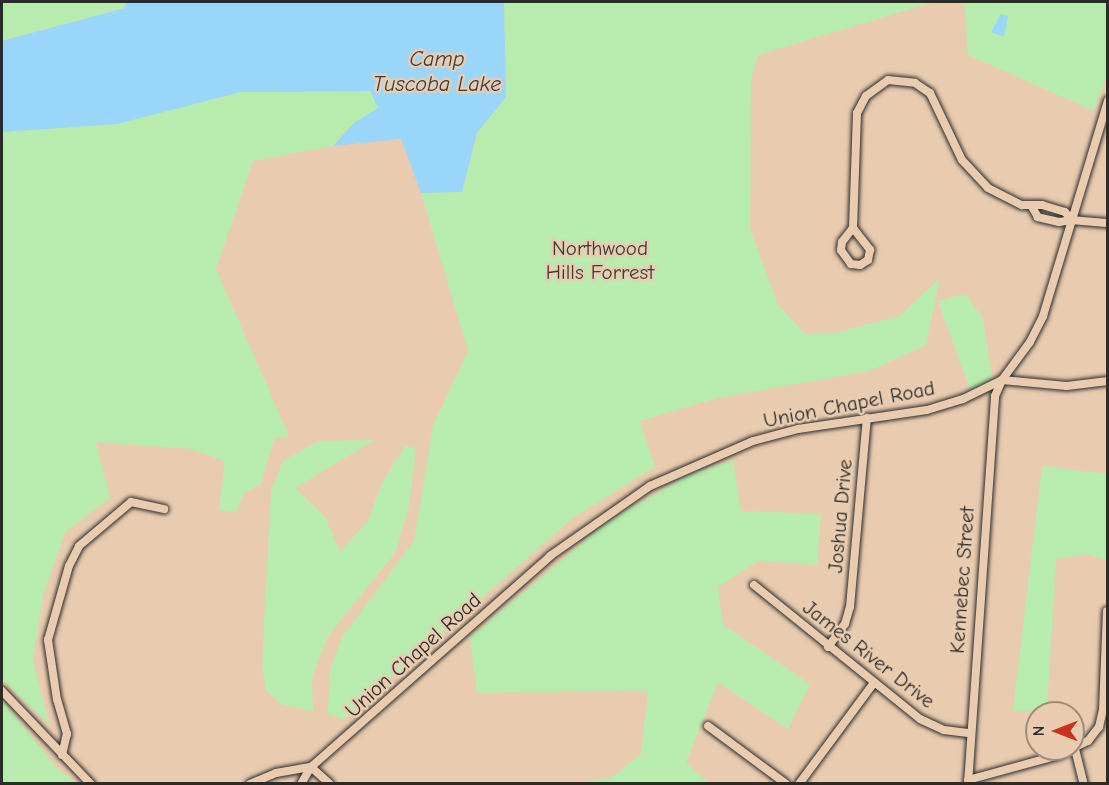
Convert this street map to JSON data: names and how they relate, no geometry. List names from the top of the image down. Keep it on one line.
{"streets":{"street":["Union Chapel Road","Joshua Drive","Kennebec Street","James River Drive"]},"crossings":[["Union Chapel Road","Joshua Drive"],["Union Chapel Road","Kennebec Street"],["Joshua Drive","James River Drive"],["Kennebec Street","James River Drive"]],"water":["Camp Tuscoba Lake"],"parks":["Northwood Hills Forrest"],"north":"left"}
